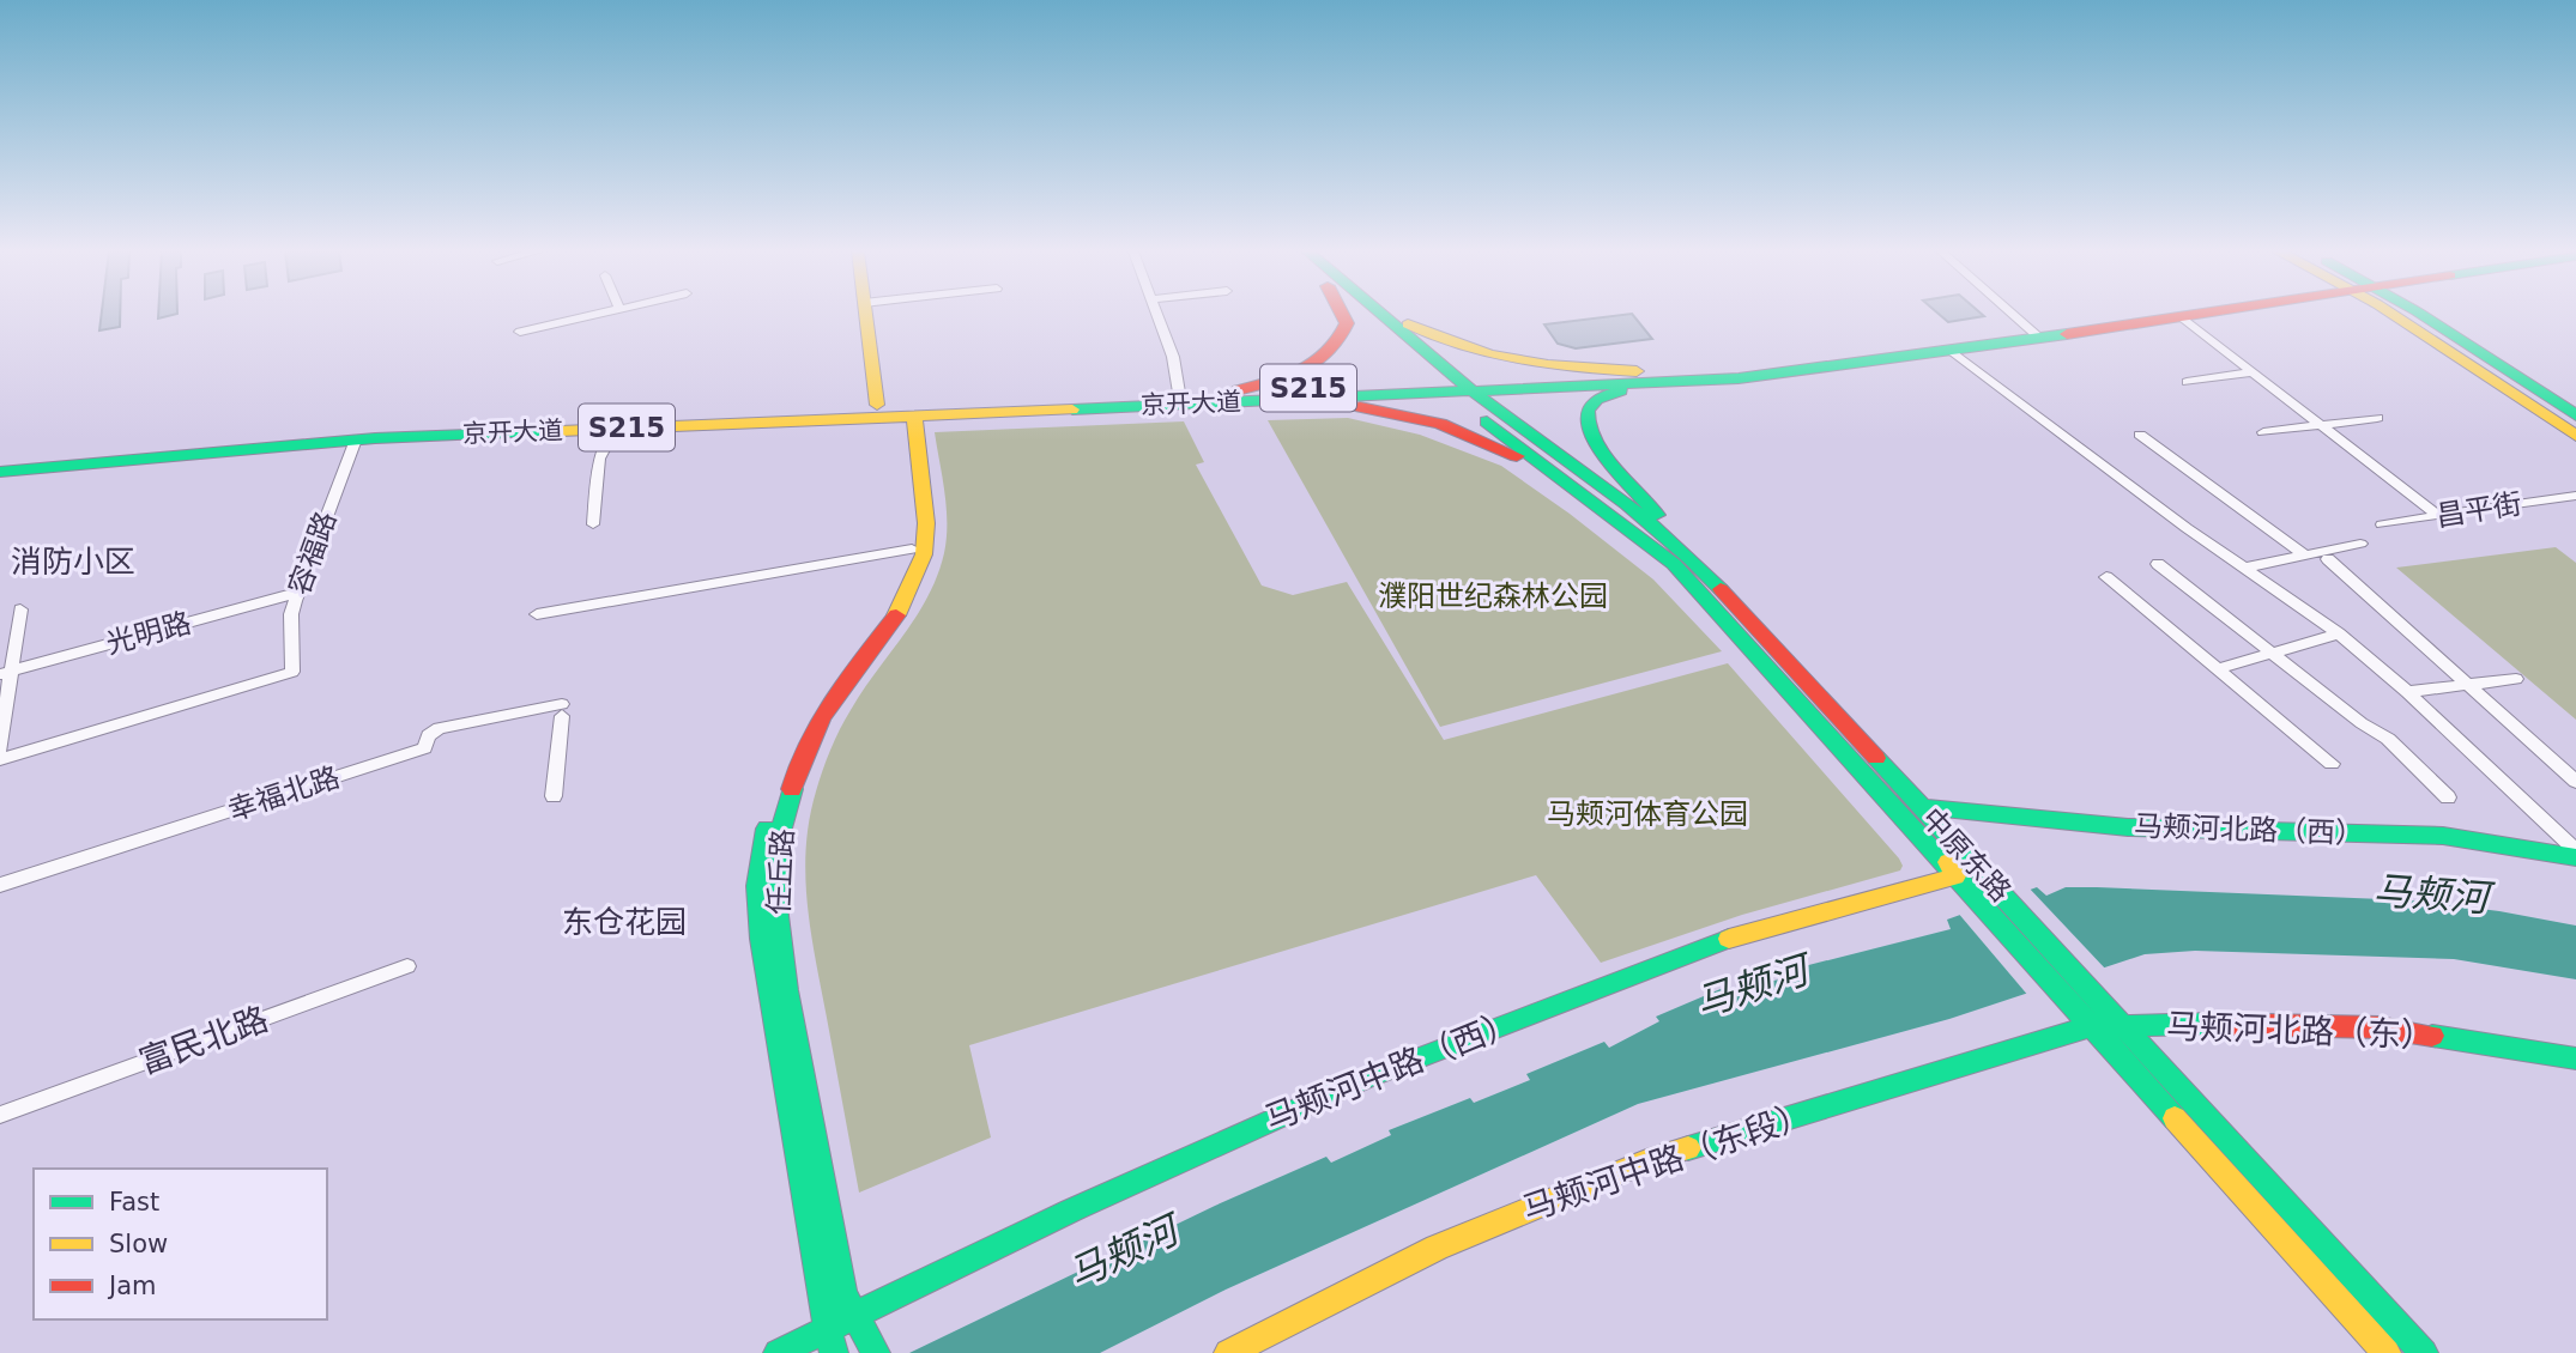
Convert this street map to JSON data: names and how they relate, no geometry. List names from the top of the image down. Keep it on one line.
{"streets":{"main road":["S215","京开大道","马颊河北路（西）","中原东路","任丘路","马颊河北路（东）","马颊河中路（西）","马颊河中路（东段）"],"street":["昌平街","容福路","光明路","幸福北路","富民北路"]},"crossings":[["京开大道","容福路"],["京开大道","中原东路"],["京开大道","任丘路"],["容福路","光明路"],["马颊河北路（西）","中原东路"],["中原东路","马颊河北路（东）"],["中原东路","马颊河中路（西）"],["中原东路","马颊河中路（东段）"],["任丘路","马颊河中路（西）"],["马颊河北路（东）","马颊河中路（东段）"]],"districts":["消防小区","东仓花园"],"water":["马颊河"],"parks":["濮阳世纪森林公园","马颊河体育公园"],"legend":["Fast","Slow","Jam"]}
